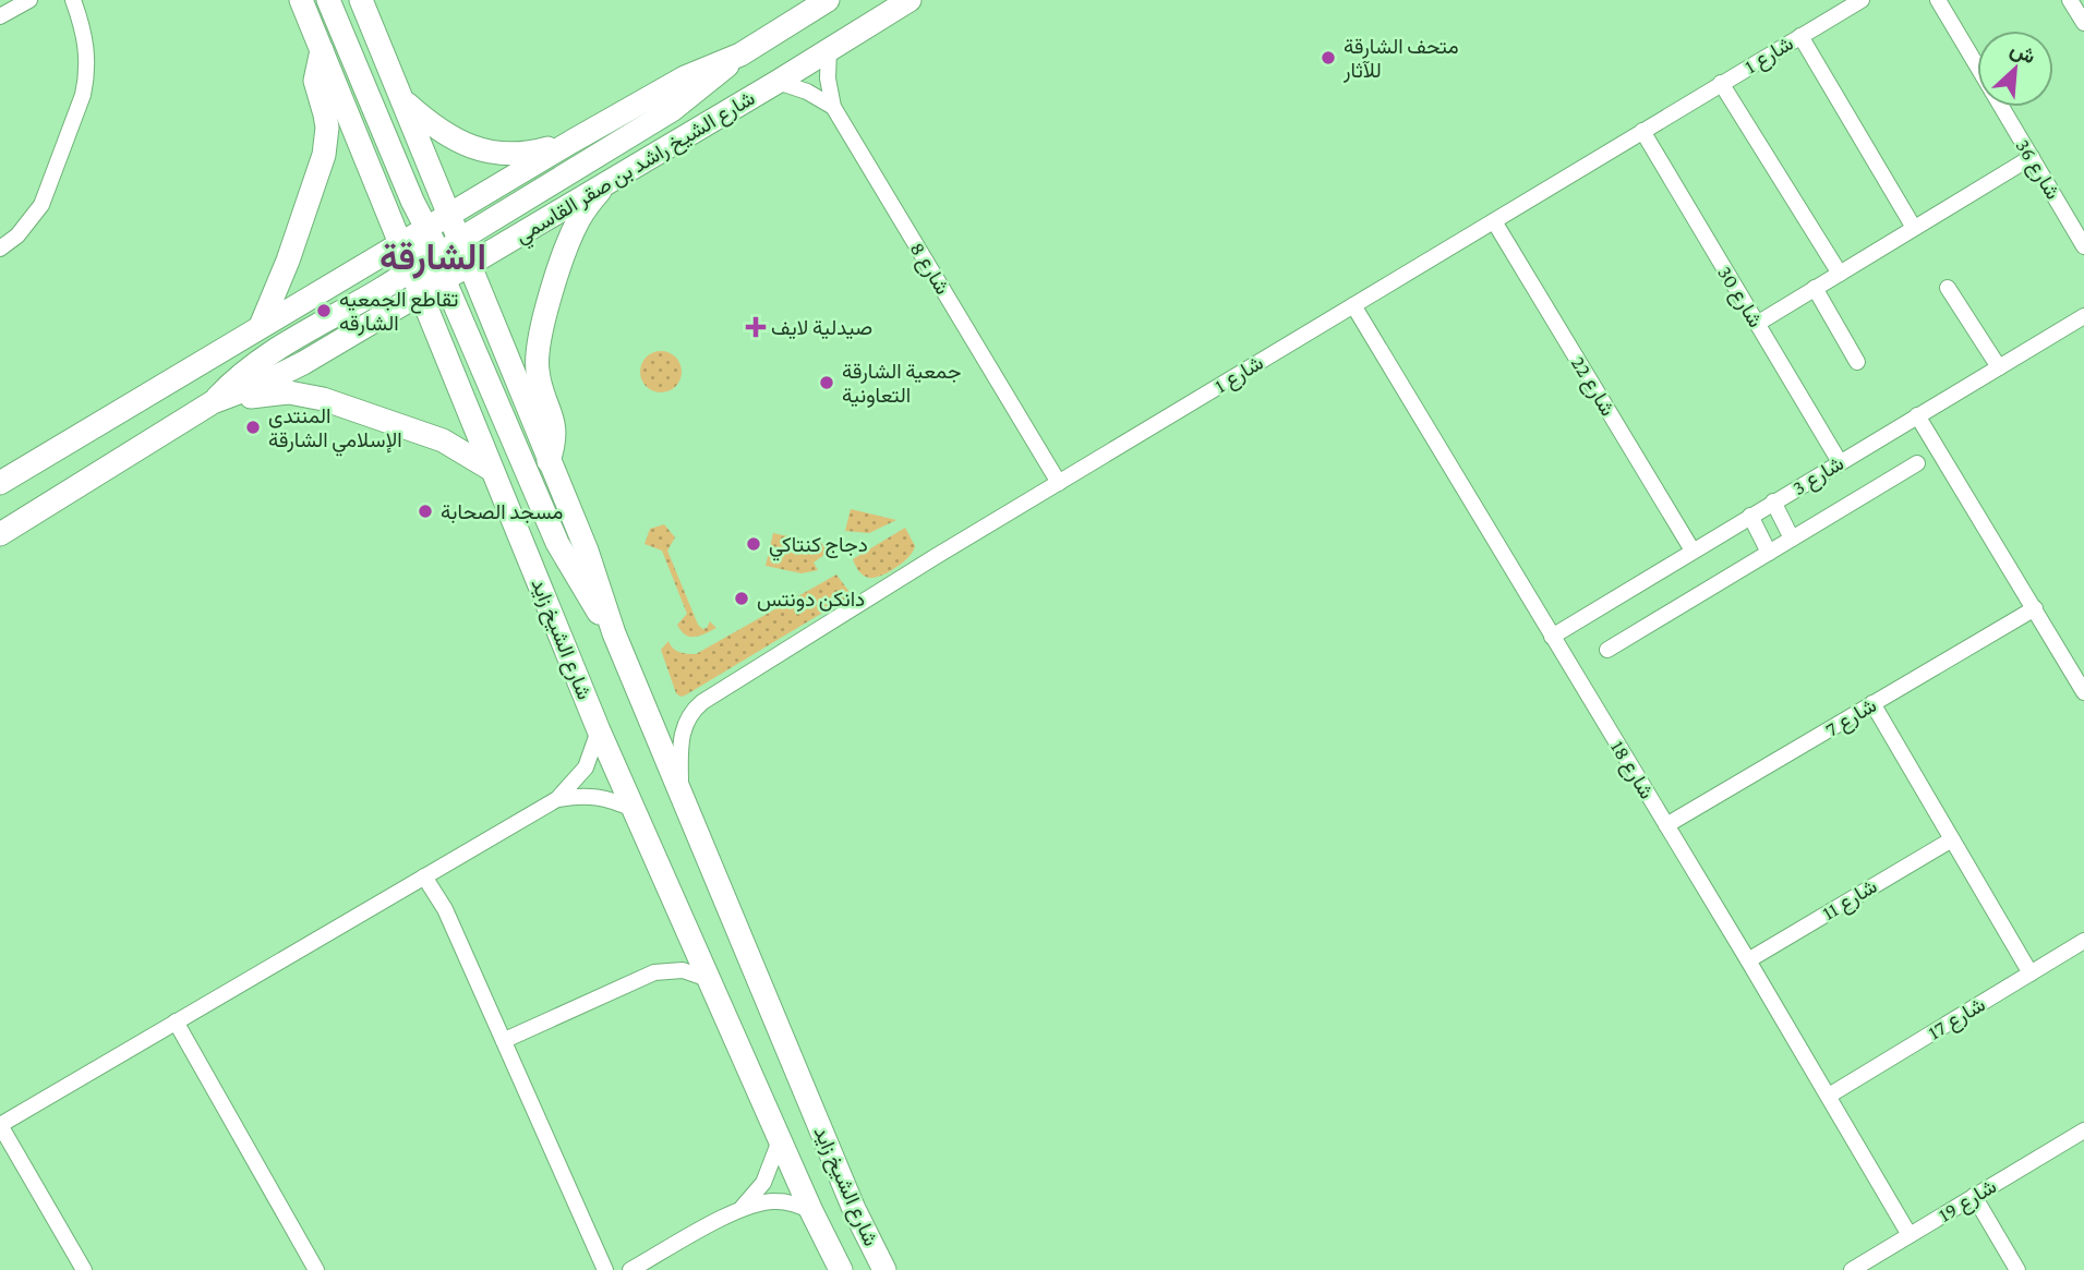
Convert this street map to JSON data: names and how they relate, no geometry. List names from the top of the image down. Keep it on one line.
{"streets":{"main road":["شارع الشيخ راشد بن صقر القاسمي","شارع الشيخ زايد"],"street":["شارع 1","شارع 36","شارع 8","شارع 30","شارع 22","شارع 3","شارع 7","شارع 18","شارع 11","شارع 17","شارع 19"]},"crossings":[["شارع 1","شارع 8"],["شارع 1","شارع 30"],["شارع 1","شارع 22"],["شارع 1","شارع الشيخ زايد"],["شارع 1","شارع 18"],["شارع الشيخ راشد بن صقر القاسمي","شارع الشيخ زايد"],["شارع 30","شارع 3"],["شارع 22","شارع 3"],["شارع 3","شارع 18"],["شارع 7","شارع 18"],["شارع 18","شارع 11"],["شارع 18","شارع 17"],["شارع 18","شارع 19"]],"districts":["الشارقة"],"places":{"other":["متحف الشارقة للآثار","تقاطع الجمعيه الشارقه","جمعية الشارقة التعاونية","المنتدى الإسلامي الشارقة","مسجد الصحابة","دجاج كنتاكي","دانكن دونتس"],"health":["صيدلية لايف"]},"north":"top right"}
